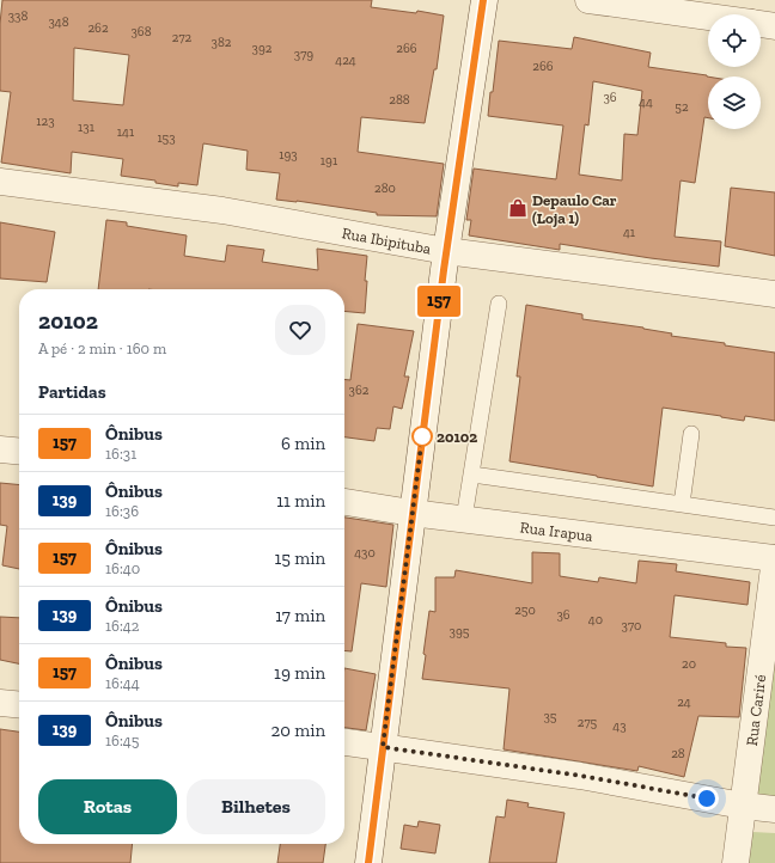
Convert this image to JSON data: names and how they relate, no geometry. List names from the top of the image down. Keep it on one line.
{"streets":{"street":["Rua Ibipituba","Rua Irapua","Rua Cariré"]},"crossings":[["Rua Irapua","Rua Cariré"]],"places":{"shop":["Depaulo Car (Loja 1)"],"other":["20102"]},"lines":["bus line 157"],"house_numbers":["338","348","262","368","272","382","392","266","379","424","266","36","288","44","52","123","131","141","153","193","191","280","41","362","430","250","36","40","370","395","20","24","35","275","43","28"],"page":{"on_map":"157","heading":[["20102","A pé · 2 min · 160 m"],"Partidas"],"list":[{"mark":"157","name":"Ônibus","note":"16:31","value":"6 min"},{"mark":"139","name":"Ônibus","note":"16:36","value":"11 min"},{"mark":"157","name":"Ônibus","note":"16:40","value":"15 min"},{"mark":"139","name":"Ônibus","note":"16:42","value":"17 min"},{"mark":"157","name":"Ônibus","note":"16:44","value":"19 min"},{"mark":"139","name":"Ônibus","note":"16:45","value":"20 min"}],"buttons":["Rotas","Bilhetes"]}}
